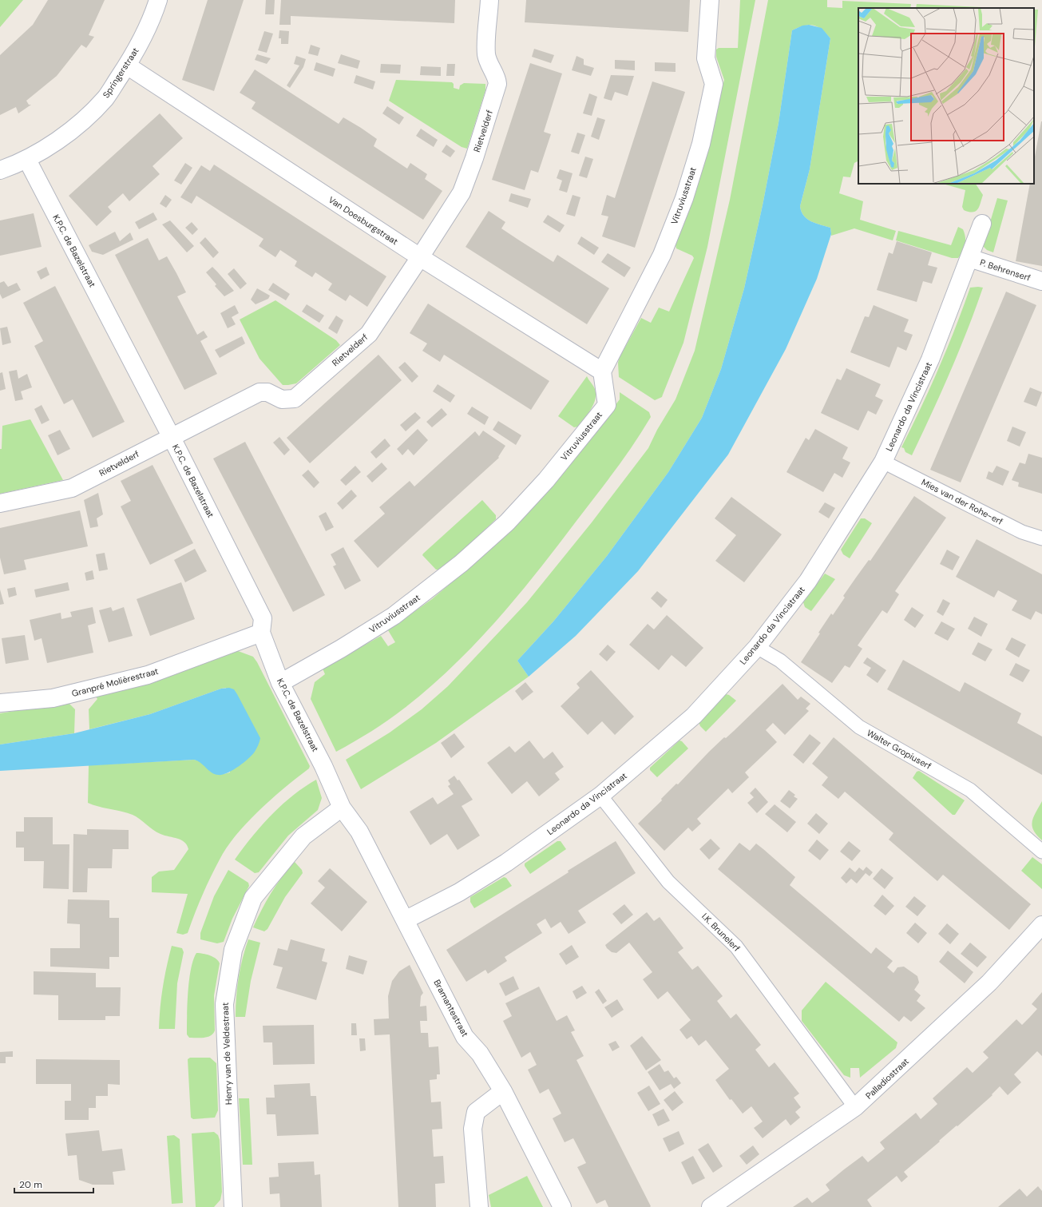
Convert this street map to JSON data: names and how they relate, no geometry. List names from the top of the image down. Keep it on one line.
{"streets":{"street":["Springerstraat","Rietvelderf","Vitruviusstraat","Van Doesburgstraat","K.P.C. de Bazelstraat","P. Behrenserf","Leonardo da Vincistraat","Granpré Molièrestraat","Bramantestraat","Henry van de Veldestraat","Palladiostraat"],"lane":["Mies van der Rohe-erf","Walter Gropiuserf","I.K. Brunelerf"]},"crossings":[["Springerstraat","Van Doesburgstraat"],["Springerstraat","K.P.C. de Bazelstraat"],["Rietvelderf","Van Doesburgstraat"],["Rietvelderf","K.P.C. de Bazelstraat"],["Vitruviusstraat","Van Doesburgstraat"],["Vitruviusstraat","K.P.C. de Bazelstraat"],["K.P.C. de Bazelstraat","Granpré Molièrestraat"],["K.P.C. de Bazelstraat","Bramantestraat"],["K.P.C. de Bazelstraat","Henry van de Veldestraat"],["P. Behrenserf","Leonardo da Vincistraat"],["Leonardo da Vincistraat","Mies van der Rohe-erf"],["Leonardo da Vincistraat","Walter Gropiuserf"],["Leonardo da Vincistraat","I.K. Brunelerf"],["Leonardo da Vincistraat","Bramantestraat"],["I.K. Brunelerf","Palladiostraat"],["Bramantestraat","Henry van de Veldestraat"]],"scale_bar":"20 m"}
